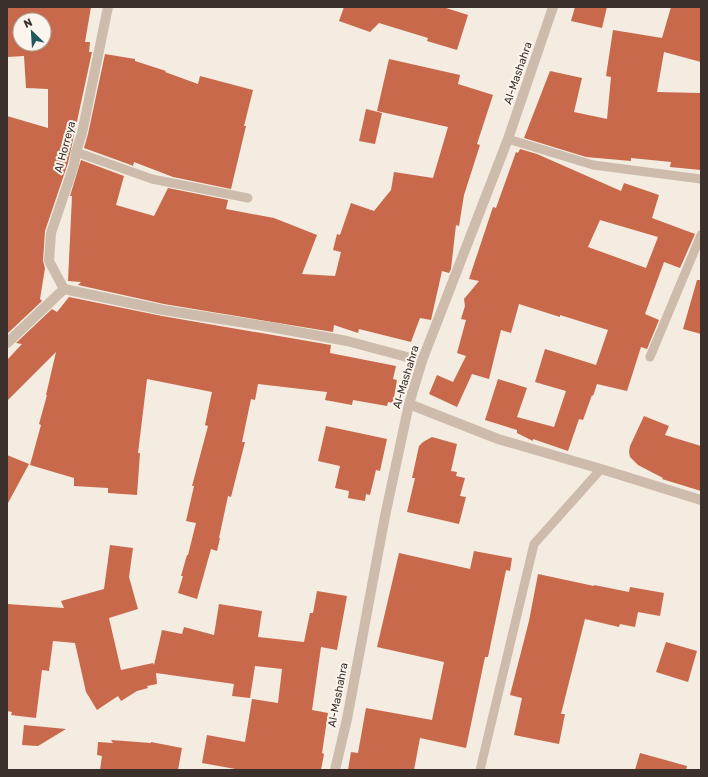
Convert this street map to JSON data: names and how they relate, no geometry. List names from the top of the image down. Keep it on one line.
{"streets":{"street":["Al-Mashahra","Al Horreya"]},"north":"top left"}
